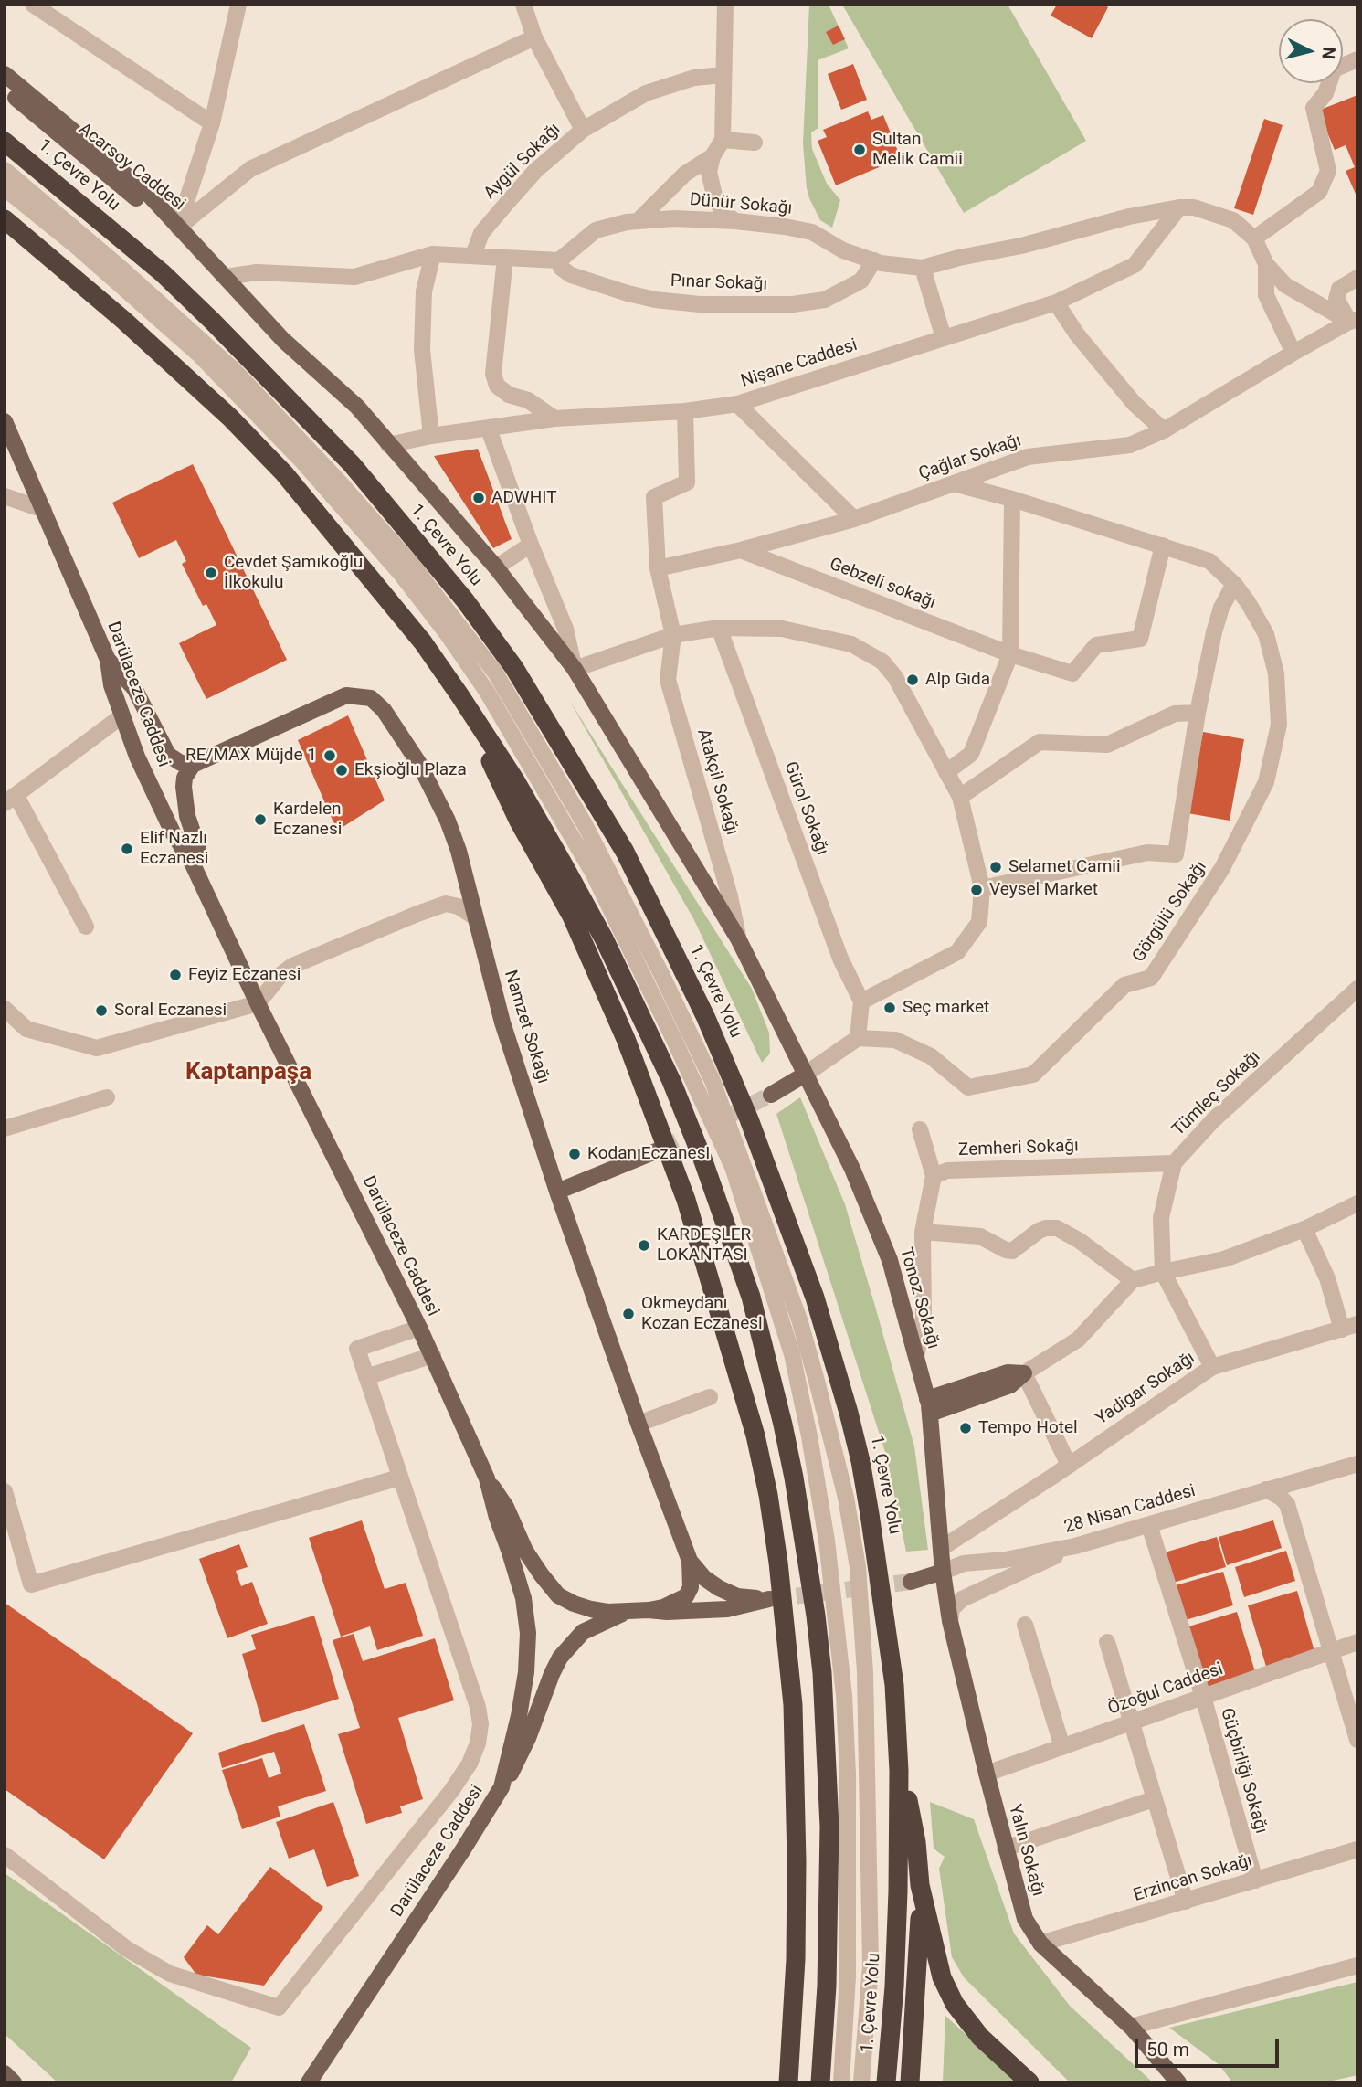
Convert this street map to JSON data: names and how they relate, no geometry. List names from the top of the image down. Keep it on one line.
{"streets":{"highway":["1. Çevre Yolu"],"main road":["Acarsoy Caddesi","Darülaceze Caddesi","Namzet Sokağı","Tonoz Sokağı","28 Nisan Caddesi","Yalın Sokağı"],"street":["Aygül Sokağı","Dünür Sokağı","Pınar Sokağı","Nişane Caddesi","Çağlar Sokağı","Gebzeli sokağı","Atakçil Sokağı","Gürol Sokağı","Görgülü Sokağı","Tümleç Sokağı","Zemheri Sokağı","Yadigar Sokağı","Özoğul Caddesi","Güçbirliği Sokağı","Erzincan Sokağı"]},"crossings":[["Acarsoy Caddesi","Tonoz Sokağı"],["Dünür Sokağı","Pınar Sokağı"],["Dünür Sokağı","Nişane Caddesi"],["Dünür Sokağı","Çağlar Sokağı"],["Nişane Caddesi","Tonoz Sokağı"],["Çağlar Sokağı","Gebzeli sokağı"],["Atakçil Sokağı","Tonoz Sokağı"],["Tümleç Sokağı","Zemheri Sokağı"],["Tonoz Sokağı","Yadigar Sokağı"],["Tonoz Sokağı","28 Nisan Caddesi"],["Tonoz Sokağı","Yalın Sokağı"],["28 Nisan Caddesi","Güçbirliği Sokağı"],["28 Nisan Caddesi","Yalın Sokağı"],["Özoğul Caddesi","Güçbirliği Sokağı"],["Özoğul Caddesi","Yalın Sokağı"],["Güçbirliği Sokağı","Erzincan Sokağı"],["Yalın Sokağı","Erzincan Sokağı"]],"districts":["Kaptanpaşa"],"places":["Sultan Melik Camii","ADWHIT","Cevdet Şamıkoğlu İlkokulu","Alp Gıda","RE/MAX Müjde 1","Ekşioğlu Plaza","Kardelen Eczanesi","Elif Nazlı Eczanesi","Selamet Camii","Veysel Market","Feyiz Eczanesi","Seç market","Soral Eczanesi","Kodan Eczanesi","KARDEŞLER LOKANTASI","Okmeydanı Kozan Eczanesi","Tempo Hotel"],"scale_bar":"50 m","north":"right"}
